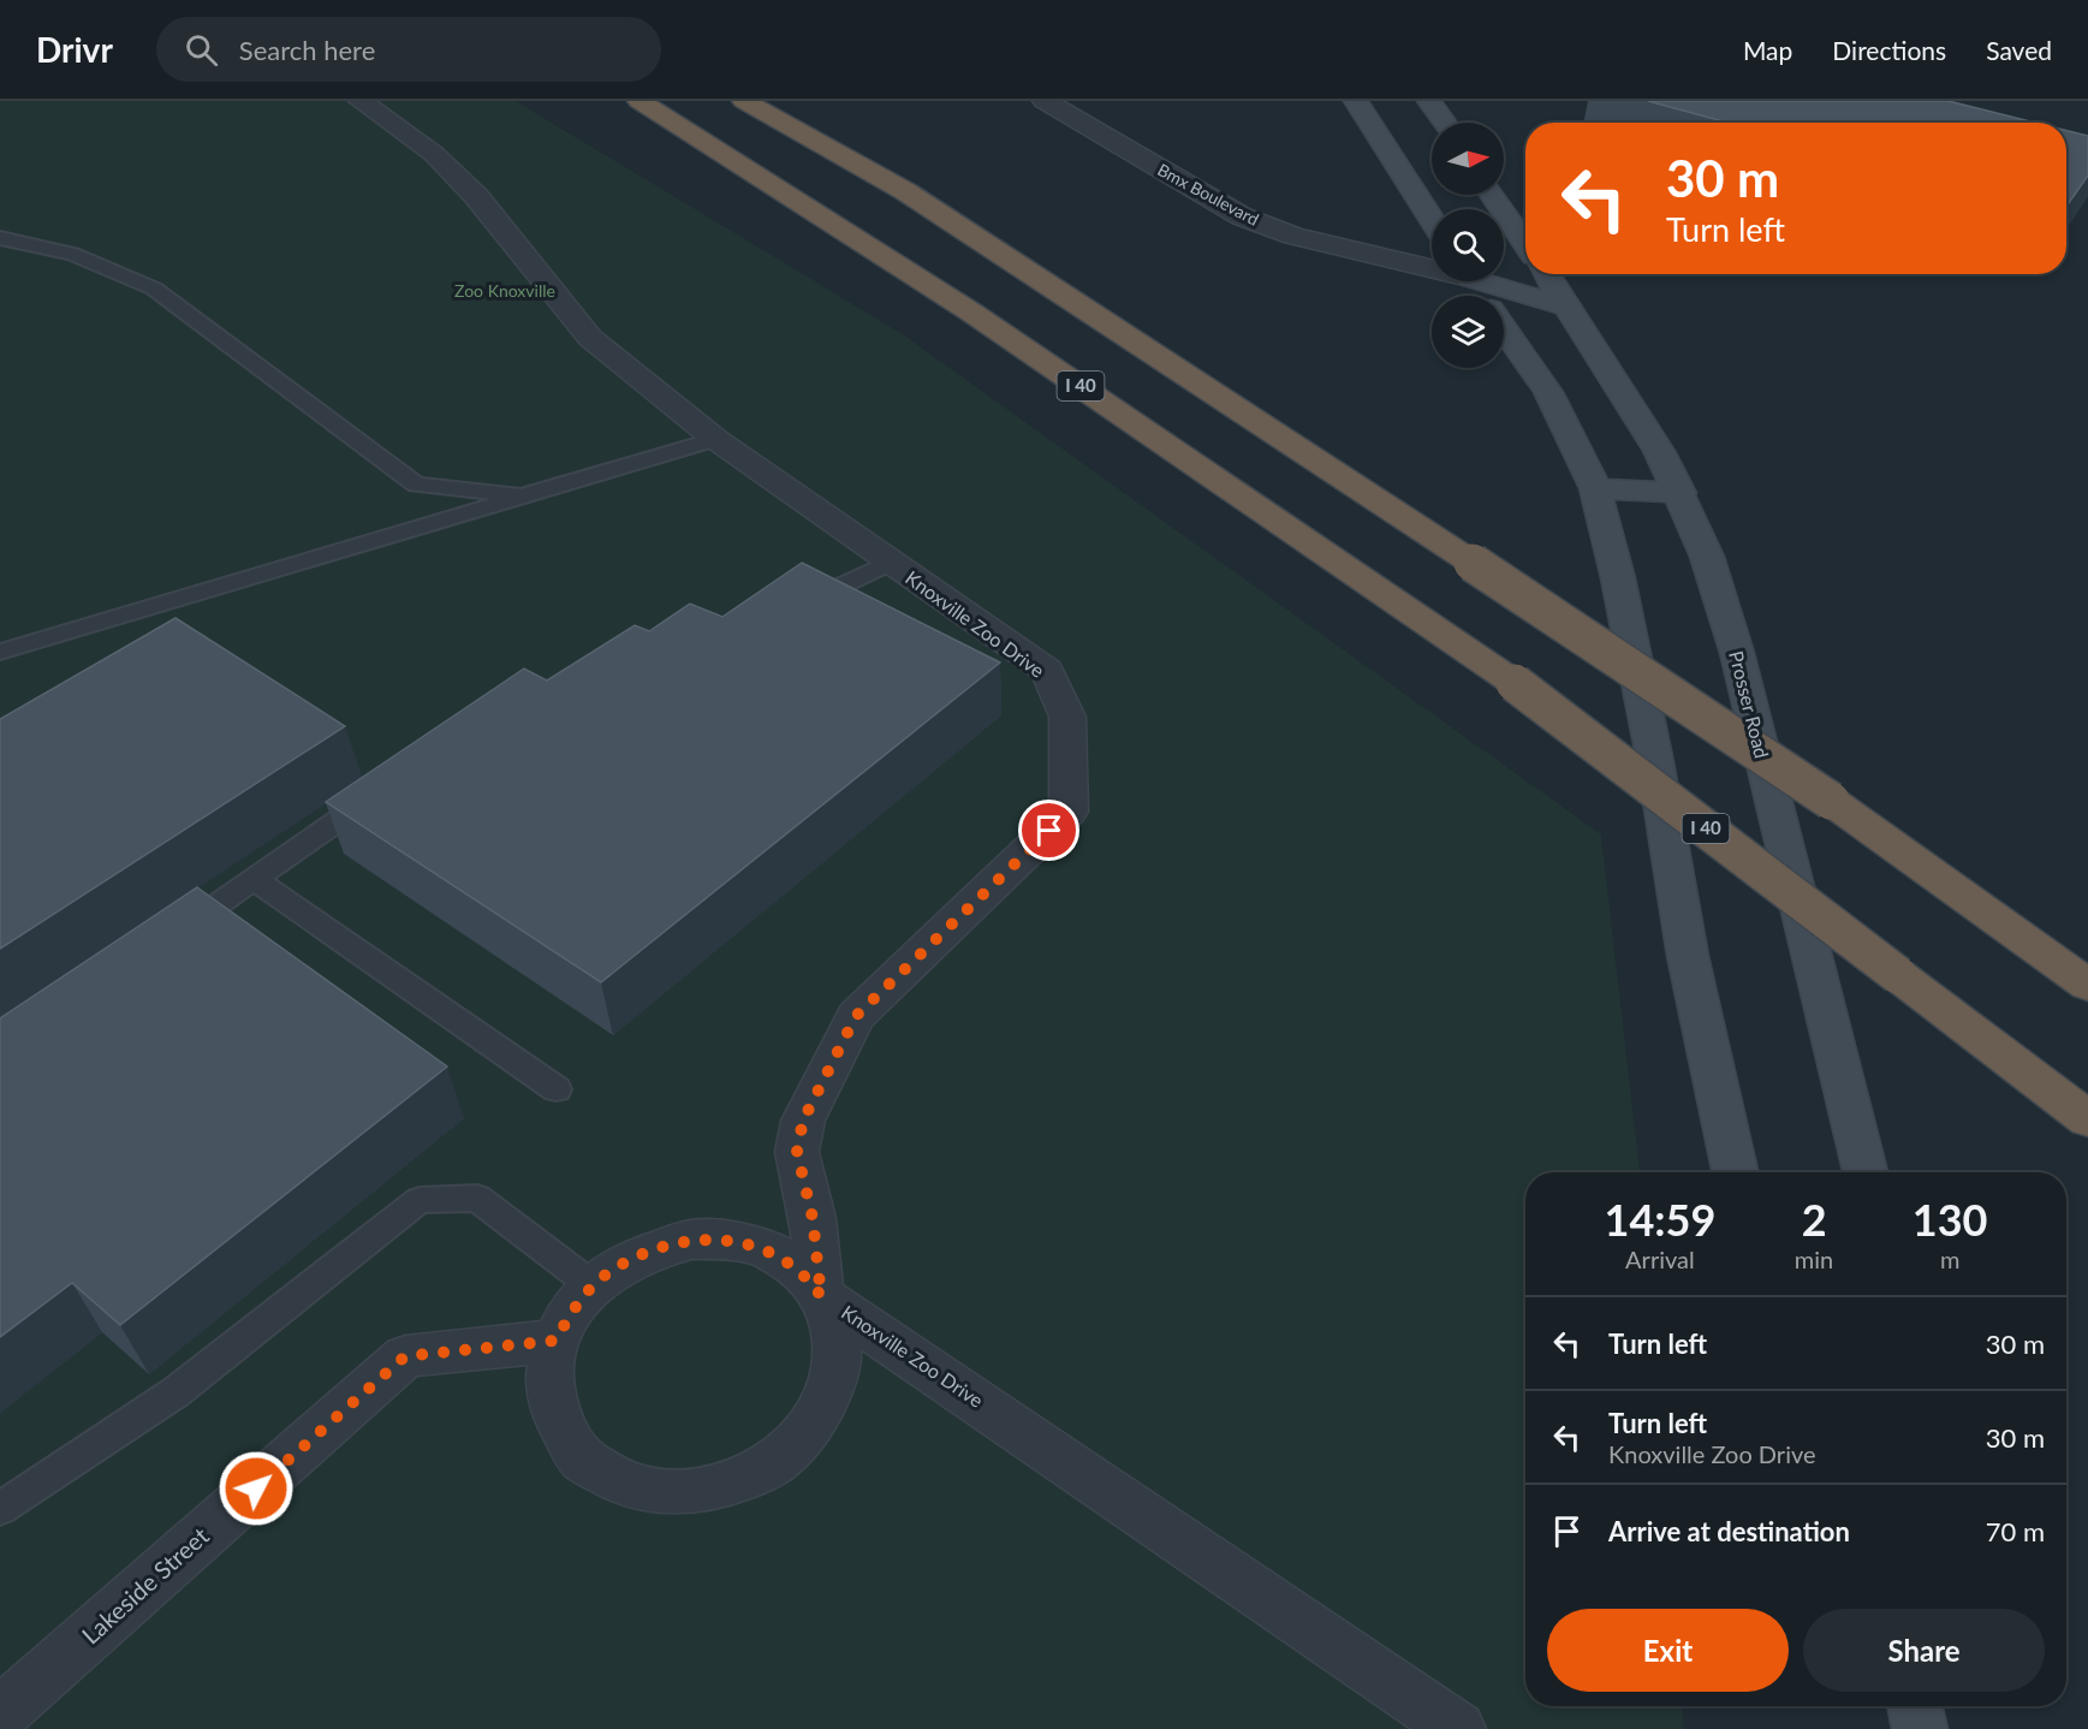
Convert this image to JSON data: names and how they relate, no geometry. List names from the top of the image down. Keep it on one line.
{"streets":{"highway":["I 40"],"street":["Bmx Boulevard","Knoxville Zoo Drive","Prosser Road","Lakeside Street"]},"parks":["Zoo Knoxville"],"north":"right","page":{"header":"Drivr","search":"Search here","nav":["Map","Directions","Saved"],"turn":["30 m","Turn left"],"eta":["14:59","Arrival","2","min","130","m"],"list":[{"name":"Turn left","value":"30 m"},{"name":"Turn left","note":"Knoxville Zoo Drive","value":"30 m"},{"name":"Arrive at destination","value":"70 m"}],"buttons":["Exit","Share"]}}
